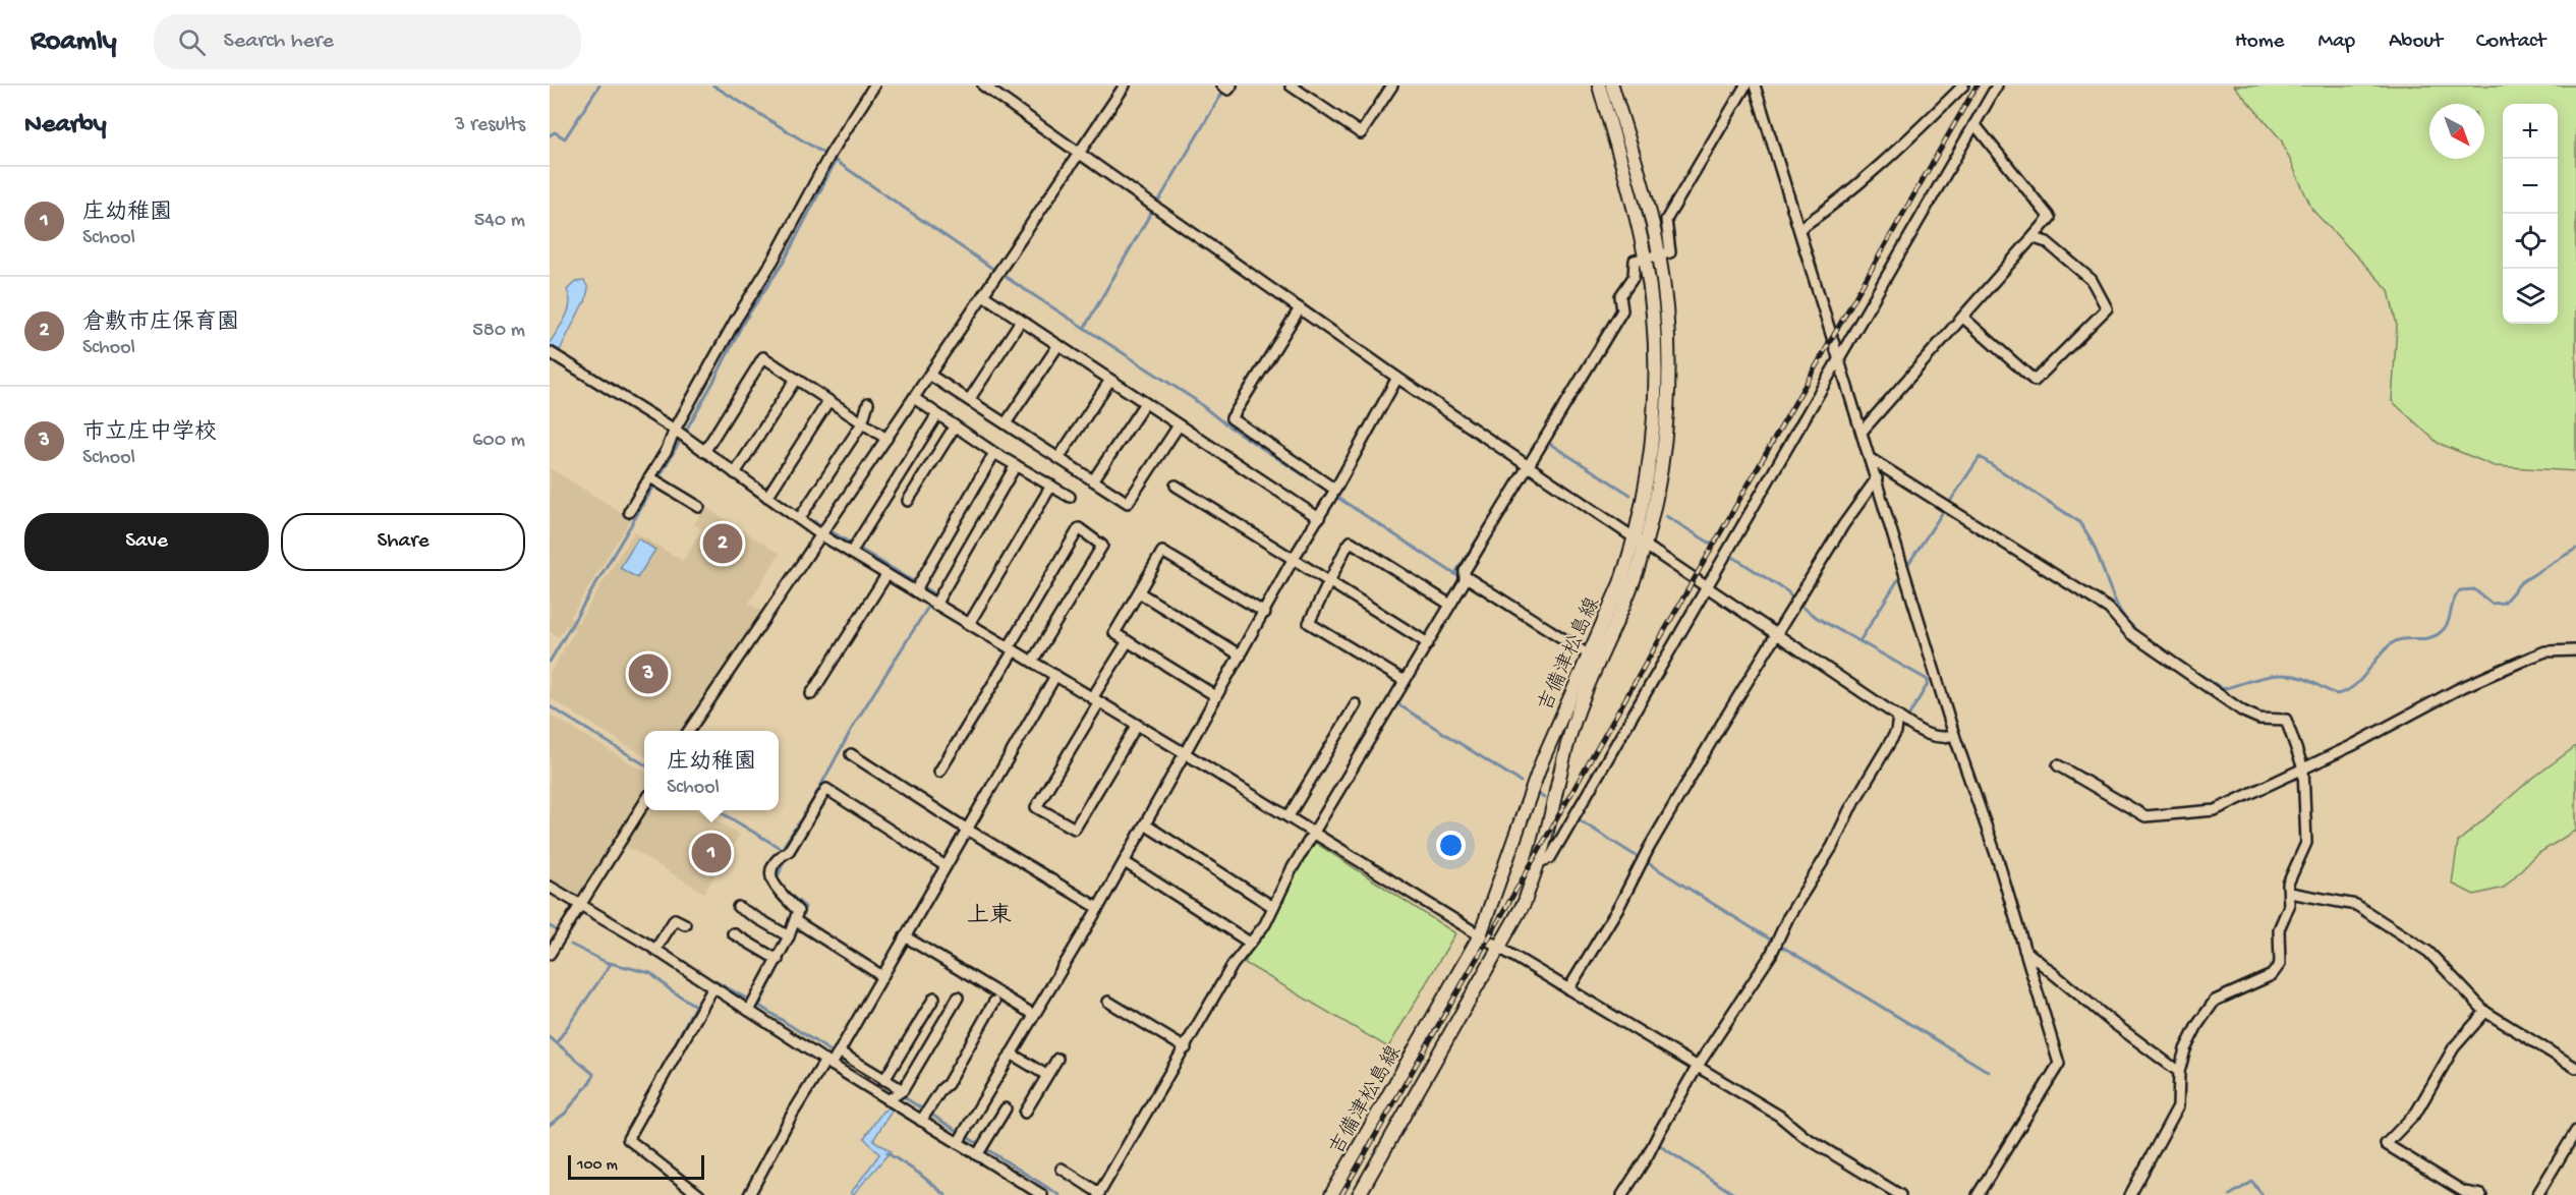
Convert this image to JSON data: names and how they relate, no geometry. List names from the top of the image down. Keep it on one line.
{"streets":{"main road":["吉備津松島線"]},"districts":["上東"],"scale_bar":"100 m","north":"bottom right","page":{"header":"Roamly","search":"Search here","nav":["Home","Map","About","Contact"],"heading":["Nearby","3 results"],"map_buttons":["+","−"],"list":[{"mark":"1","name":"庄幼稚園","note":"School","value":"540 m"},{"mark":"2","name":"倉敷市庄保育園","note":"School","value":"580 m"},{"mark":"3","name":"市立庄中学校","note":"School","value":"600 m"}],"buttons":["Save","Share"],"pins":["2","3","1"],"popup":["庄幼稚園","School"],"scale":"100 m"}}
